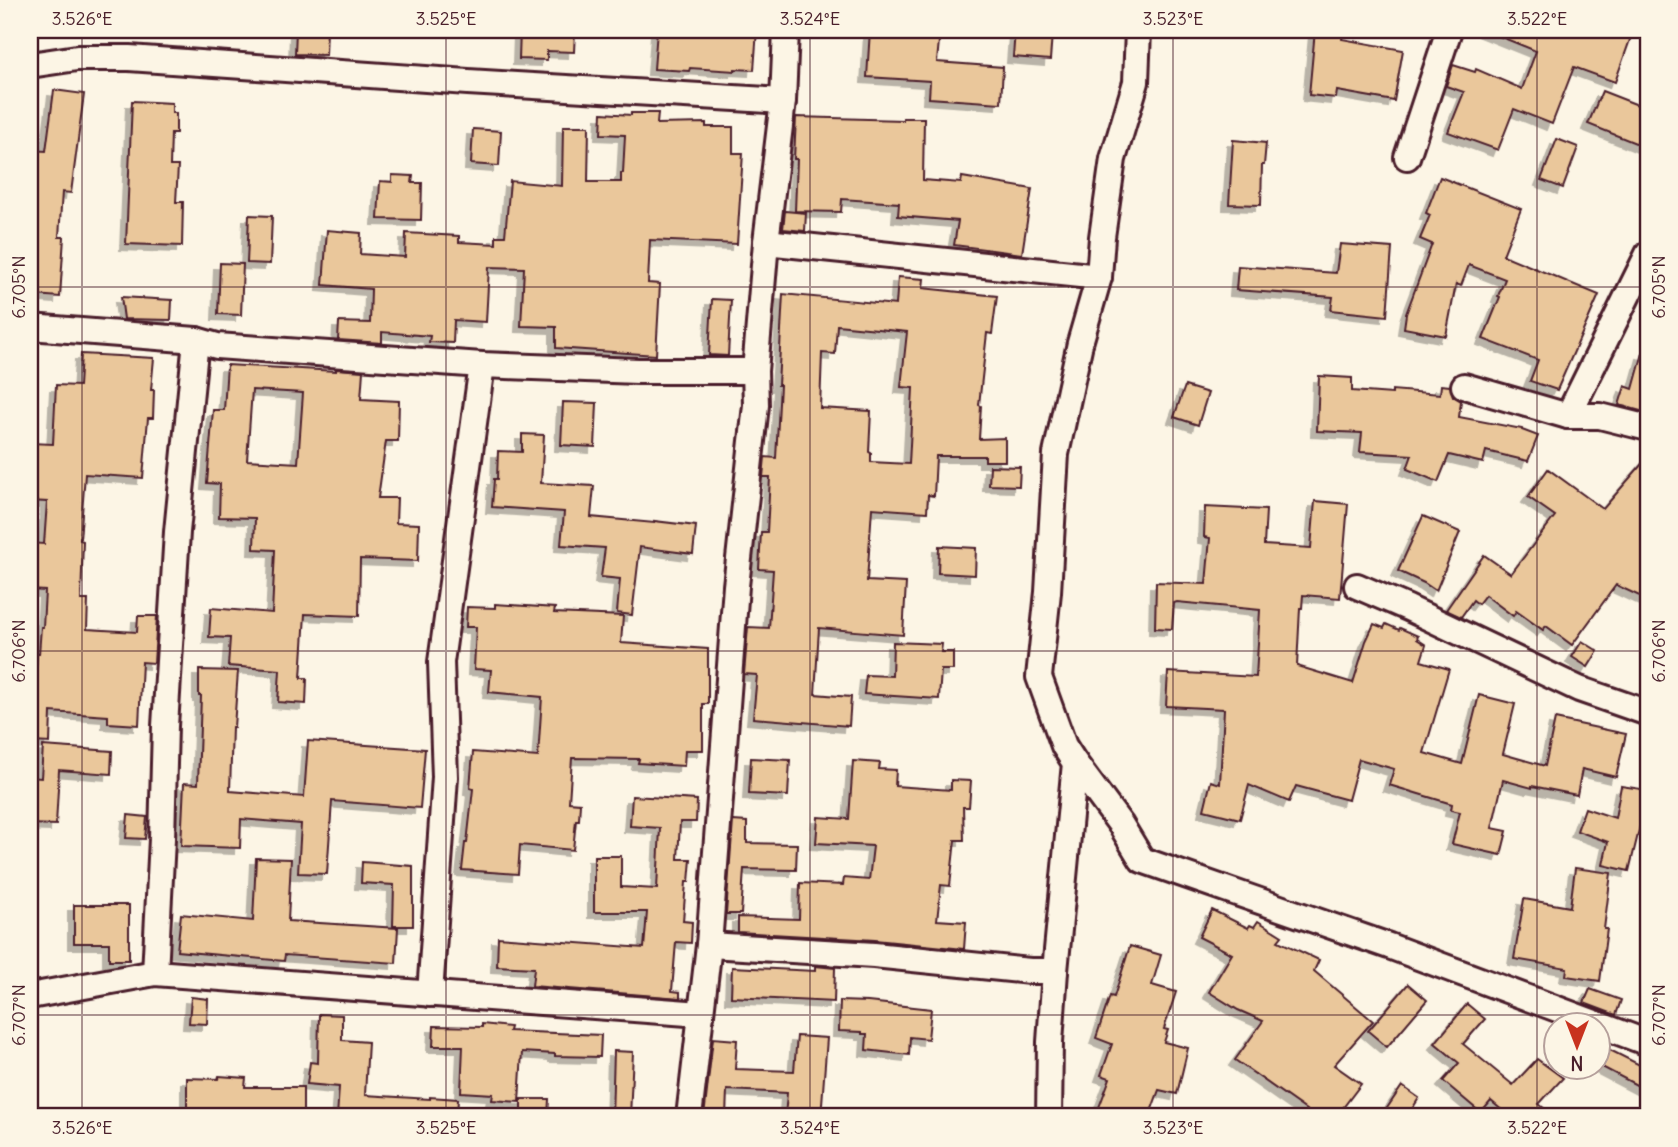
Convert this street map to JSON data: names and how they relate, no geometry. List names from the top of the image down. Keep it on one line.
{"north":"bottom","coordinates":["3.526°E","3.525°E","3.524°E","3.523°E","3.522°E","6.705°N","6.706°N","6.707°N"]}
